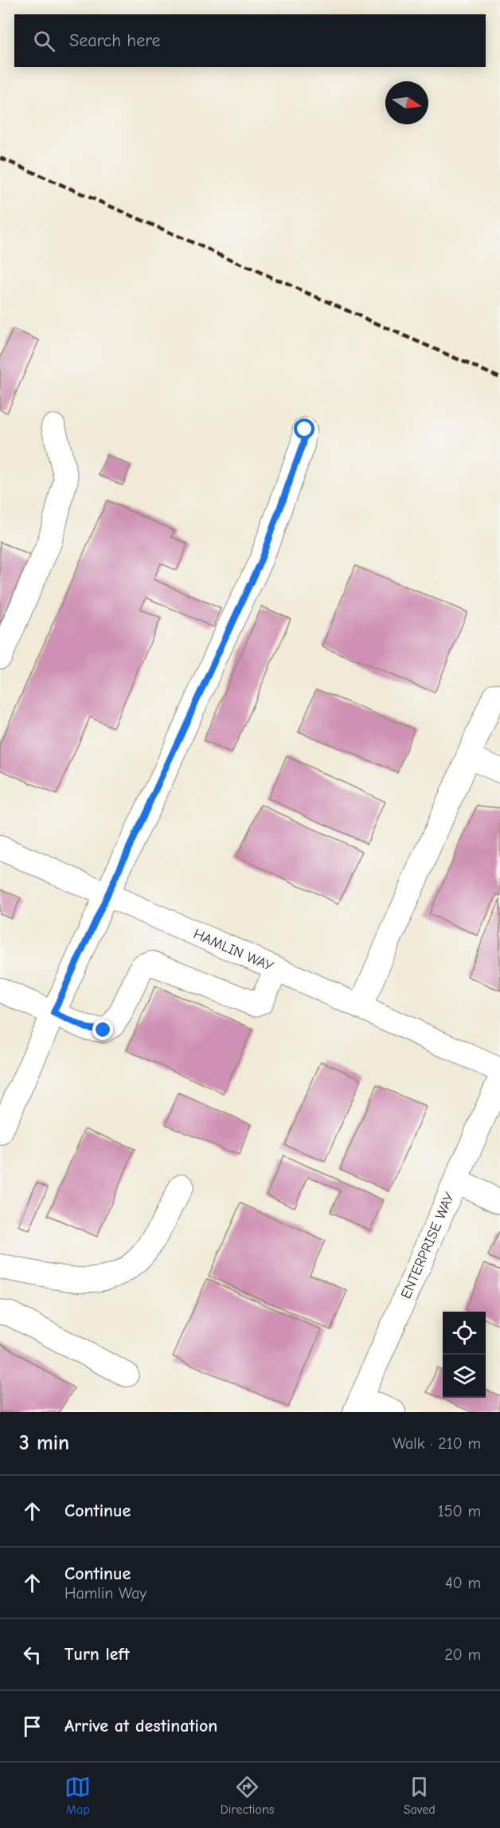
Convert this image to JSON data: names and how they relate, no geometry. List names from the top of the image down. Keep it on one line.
{"streets":{"street":["HAMLIN WAY","ENTERPRISE WAY"]},"north":"right","page":{"search":"Search here","heading":["3 min","Walk · 210 m"],"list":[["Continue","150 m"],["Continue","Hamlin Way","40 m"],["Turn left","20 m"],"Arrive at destination"],"nav":["Map","Directions","Saved"]}}
